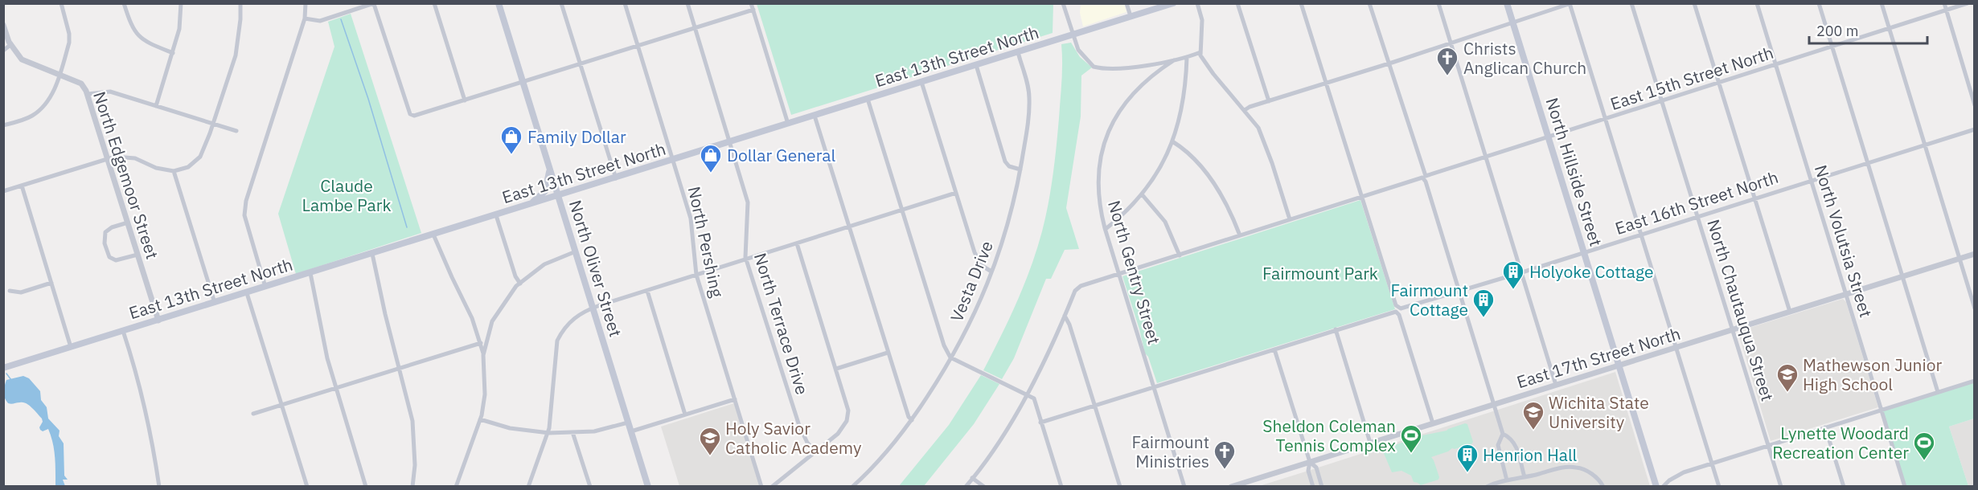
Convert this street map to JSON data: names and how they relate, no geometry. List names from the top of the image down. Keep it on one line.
{"streets":{"main road":["East 13th Street North","North Hillside Street","North Oliver Street"],"street":["East 15th Street North","North Edgemoor Street","East 16th Street North","North Volutsia Street","North Pershing","North Gentry Street","Vesta Drive","North Chautauqua Street","North Terrace Drive","East 17th Street North"]},"crossings":[["East 13th Street North","North Edgemoor Street"],["East 13th Street North","North Pershing"],["East 13th Street North","North Oliver Street"],["East 13th Street North","Vesta Drive"],["East 13th Street North","North Terrace Drive"],["East 15th Street North","North Hillside Street"],["East 15th Street North","North Volutsia Street"],["East 15th Street North","North Gentry Street"],["East 15th Street North","North Chautauqua Street"],["North Hillside Street","East 16th Street North"],["North Hillside Street","East 17th Street North"],["East 16th Street North","North Volutsia Street"],["East 16th Street North","North Gentry Street"],["East 16th Street North","North Chautauqua Street"],["North Volutsia Street","East 17th Street North"],["North Chautauqua Street","East 17th Street North"]],"parks":["Claude Lambe Park","Fairmount Park"],"places":{"church":["Christs Anglican Church","Fairmount Ministries"],"shop":["Family Dollar","Dollar General"],"building":["Holyoke Cottage","Fairmount Cottage","Henrion Hall"],"school or university":["Mathewson Junior High School","Wichita State University","Holy Savior Catholic Academy"],"sports":["Sheldon Coleman Tennis Complex","Lynette Woodard Recreation Center"]},"scale_bar":"200 m"}
